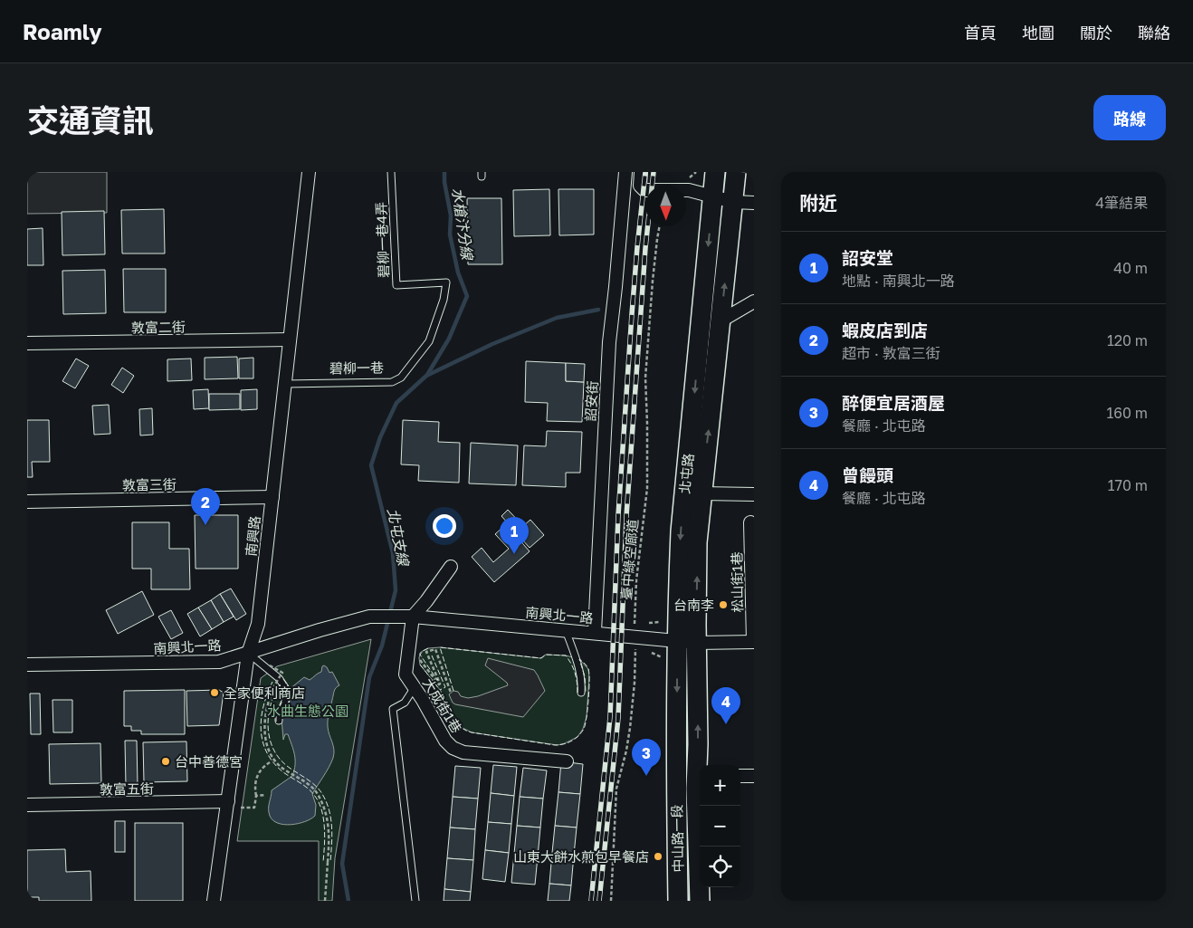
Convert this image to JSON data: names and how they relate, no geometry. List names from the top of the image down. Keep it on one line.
{"streets":{"main road":["北屯路","中山路一段"],"street":["敦富二街","詔安街","敦富三街","南興路","松山街1巷","南興北一路","大成街1巷","敦富五街"],"lane":["碧柳一巷4弄","碧柳一巷"],"path":["臺中綠空廊道"]},"crossings":[["碧柳一巷4弄","碧柳一巷"],["敦富二街","南興路"],["碧柳一巷","南興路"],["詔安街","南興北一路"],["北屯路","南興北一路"],["北屯路","中山路一段"],["敦富三街","南興路"],["南興路","南興北一路"],["南興路","敦富五街"],["臺中綠空廊道","南興北一路"],["松山街1巷","南興北一路"],["南興北一路","大成街1巷"]],"water":["水槍汴分線","北屯支線"],"parks":["水曲生態公園"],"places":["台南李","全家便利商店","台中善德宮","山東大餅水煎包早餐店"],"north":"bottom","page":{"header":"Roamly","nav":["首頁","地圖","關於","聯絡"],"title":"交通資訊","buttons":"路線","heading":["附近","4筆結果"],"list":[{"mark":"1","name":"詔安堂","note":"地點 · 南興北一路","value":"40 m"},{"mark":"2","name":"蝦皮店到店","note":"超市 · 敦富三街","value":"120 m"},{"mark":"3","name":"醉便宜居酒屋","note":"餐廳 · 北屯路","value":"160 m"},{"mark":"4","name":"曾饅頭","note":"餐廳 · 北屯路","value":"170 m"}],"pins":["2","1","4","3"],"map_buttons":["+","−"]}}
